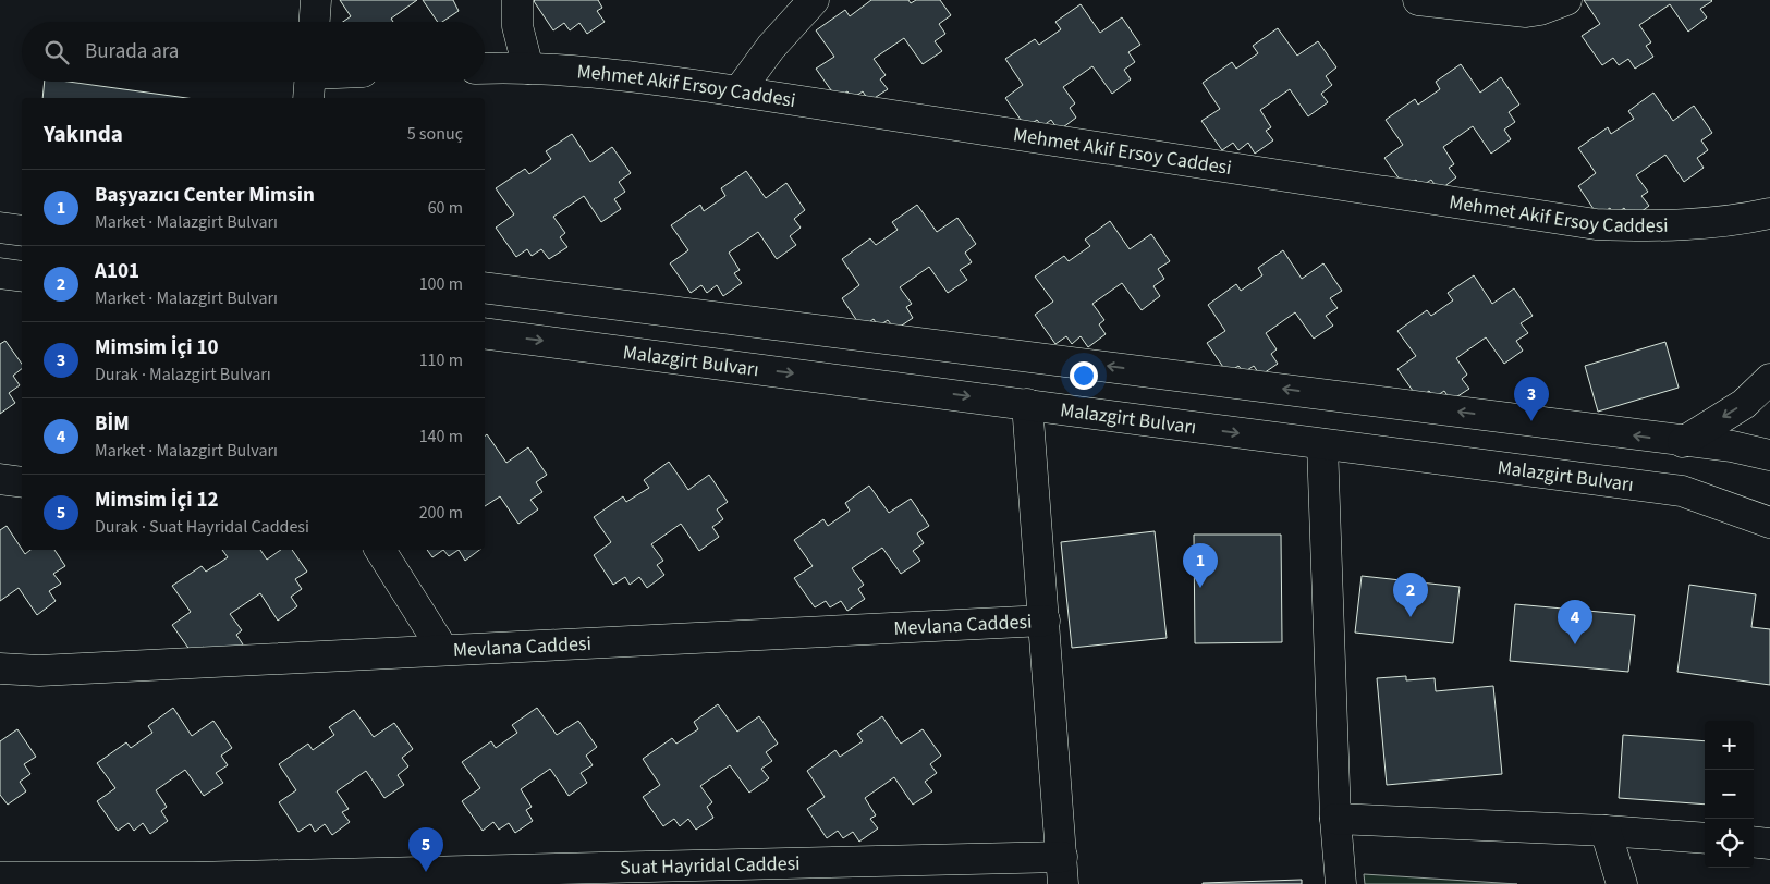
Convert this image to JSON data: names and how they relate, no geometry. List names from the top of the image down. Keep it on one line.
{"streets":{"main road":["Mehmet Akif Ersoy Caddesi","Malazgirt Bulvarı","Mevlana Caddesi","Suat Hayridal Caddesi"]},"page":{"search":"Burada ara","heading":["Yakında","5 sonuç"],"list":[{"mark":"1","name":"Başyazıcı Center Mimsin","note":"Market · Malazgirt Bulvarı","value":"60 m"},{"mark":"2","name":"A101","note":"Market · Malazgirt Bulvarı","value":"100 m"},{"mark":"3","name":"Mimsim İçi 10","note":"Durak · Malazgirt Bulvarı","value":"110 m"},{"mark":"4","name":"BİM","note":"Market · Malazgirt Bulvarı","value":"140 m"},{"mark":"5","name":"Mimsim İçi 12","note":"Durak · Suat Hayridal Caddesi","value":"200 m"}],"pins":["3","1","2","4","5"],"map_buttons":["+","−"]}}
